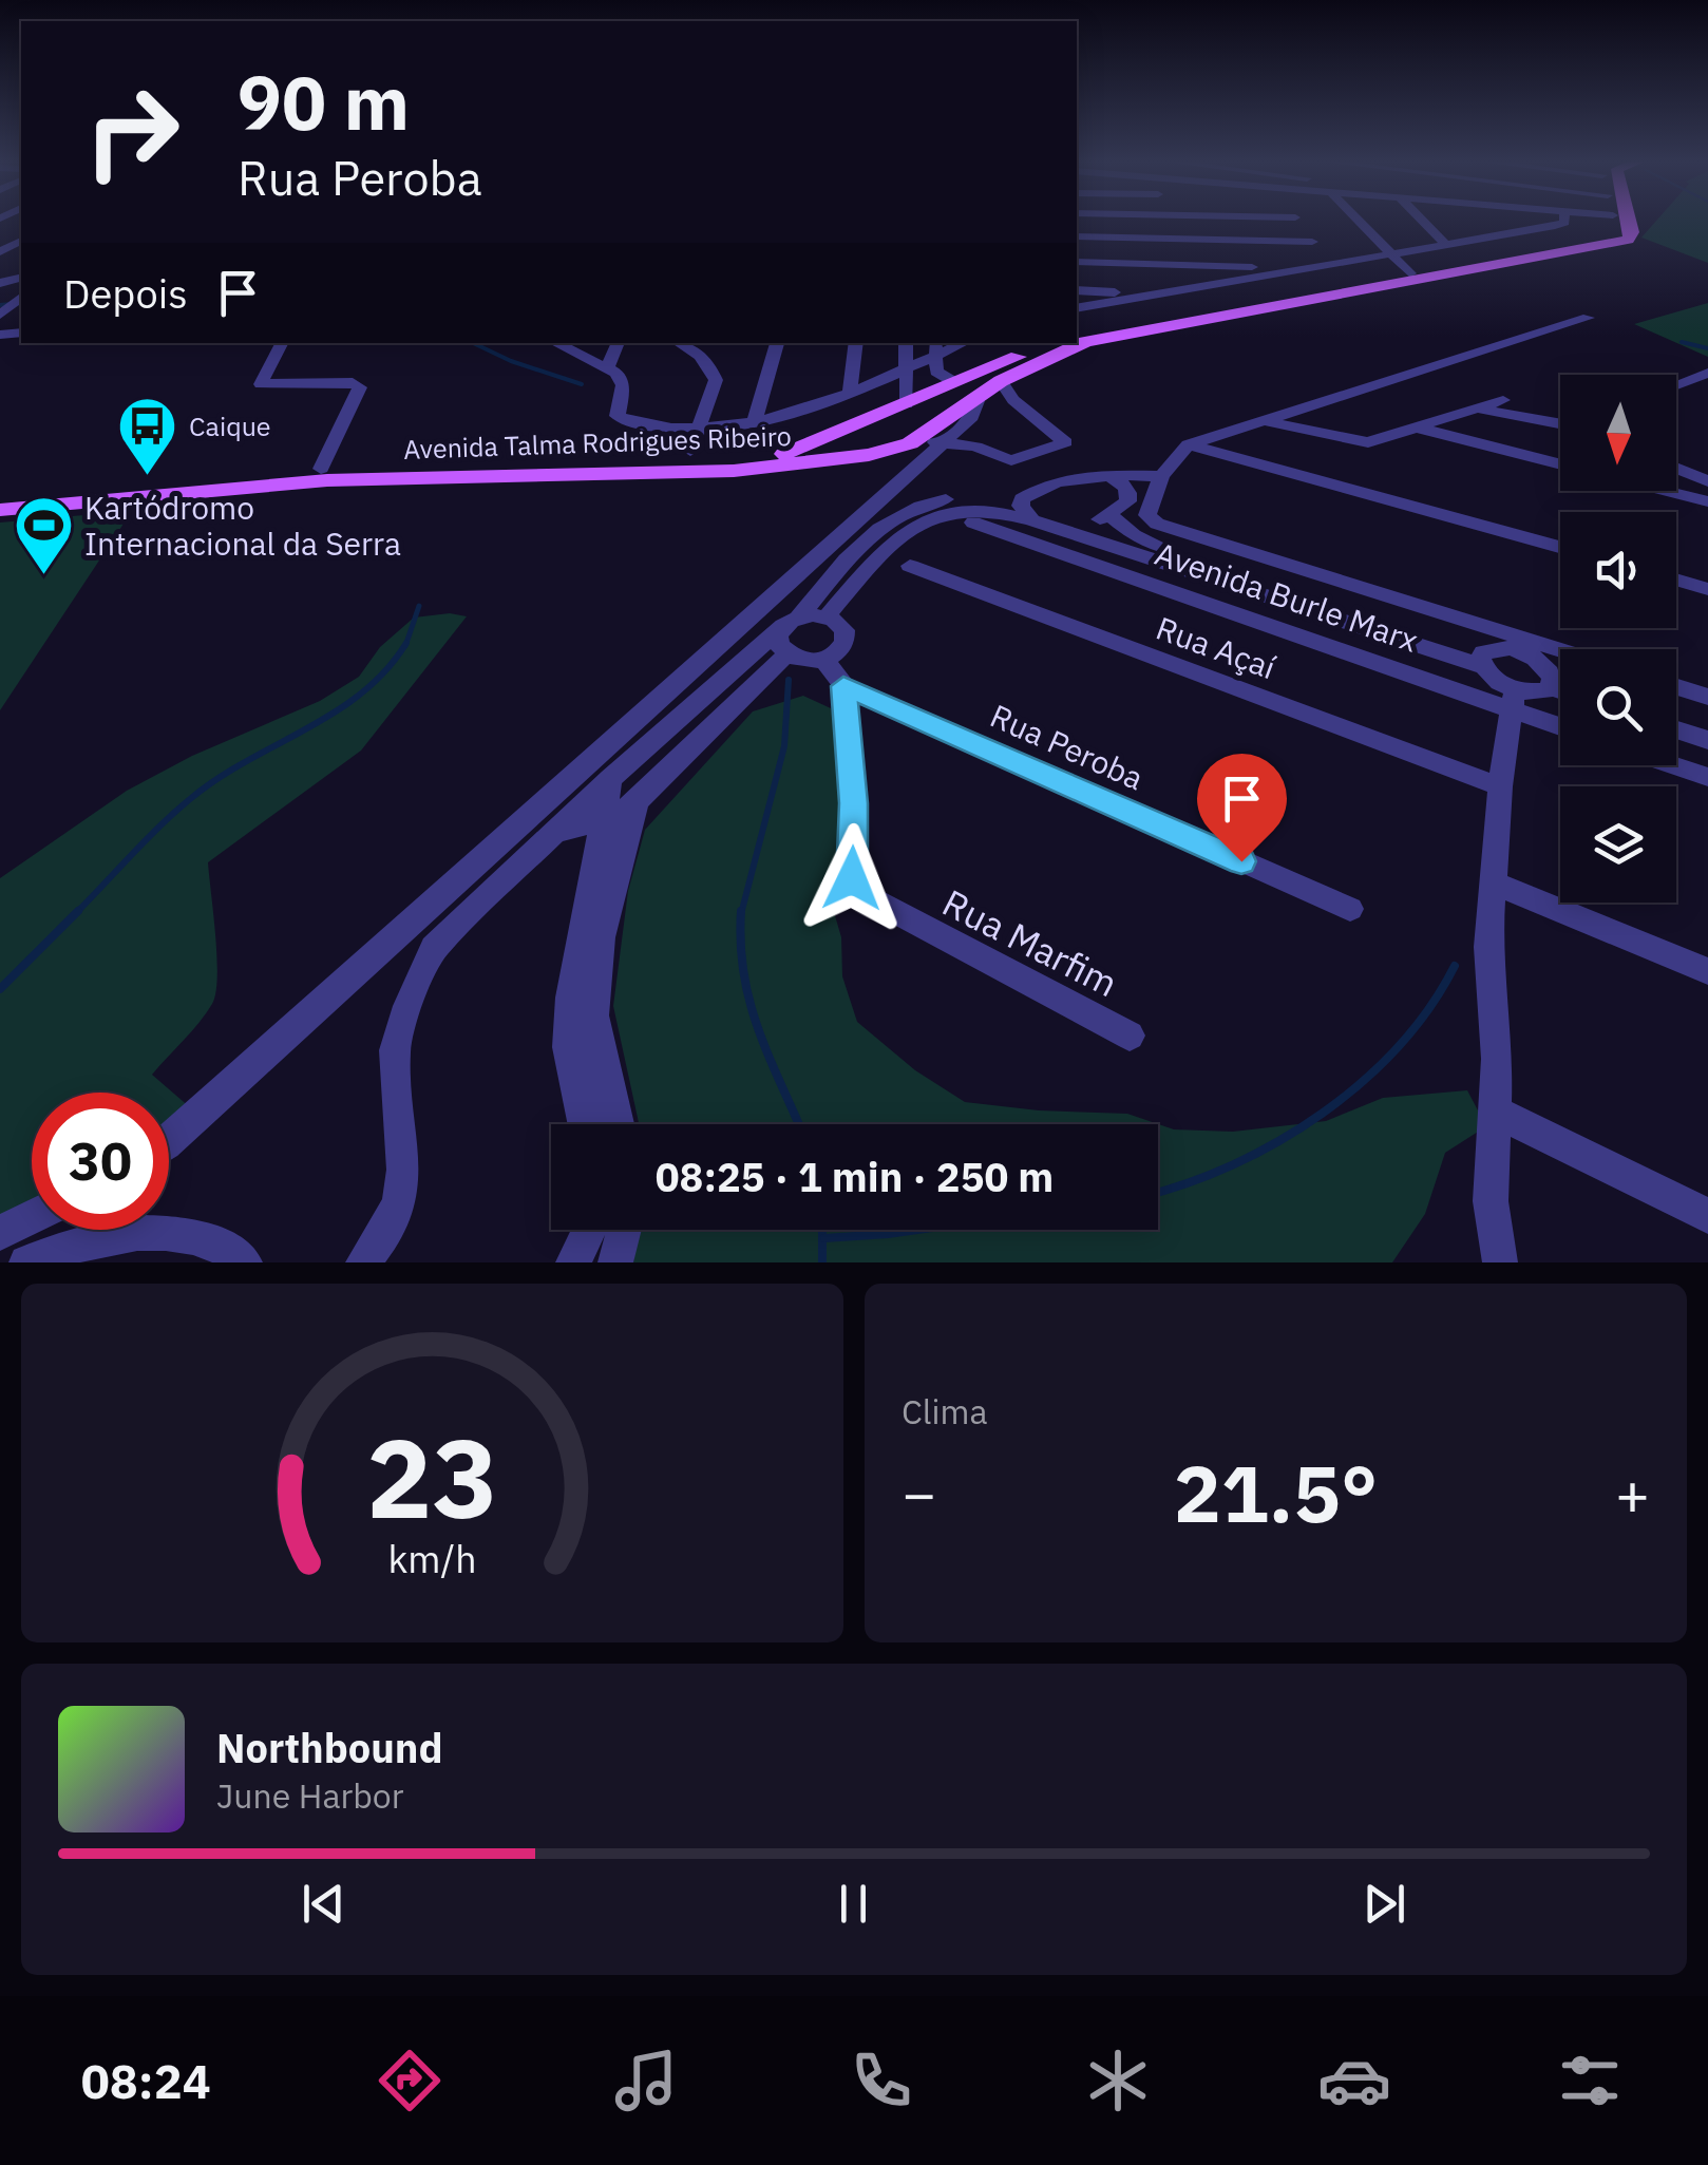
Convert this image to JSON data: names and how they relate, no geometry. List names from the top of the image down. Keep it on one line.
{"streets":{"main road":["Avenida Talma Rodrigues Ribeiro"],"street":["Avenida Burle Marx","Rua Açaí","Rua Peroba","Rua Marfim"]},"crossings":[["Rua Peroba","Rua Marfim"]],"places":{"bus stop":["Caique"],"sports":["Kartódromo Internacional da Serra"]},"north":"bottom","page":{"turn":["90 m","Rua Peroba"],"then":"Depois","limit":"30","trip":"08:25 · 1 min · 250 m","tile":"Clima","heat":["−","21.5°","+"],"song":["Northbound","June Harbor"],"tabs":"08:24","gauge":["23","km/h"]}}
